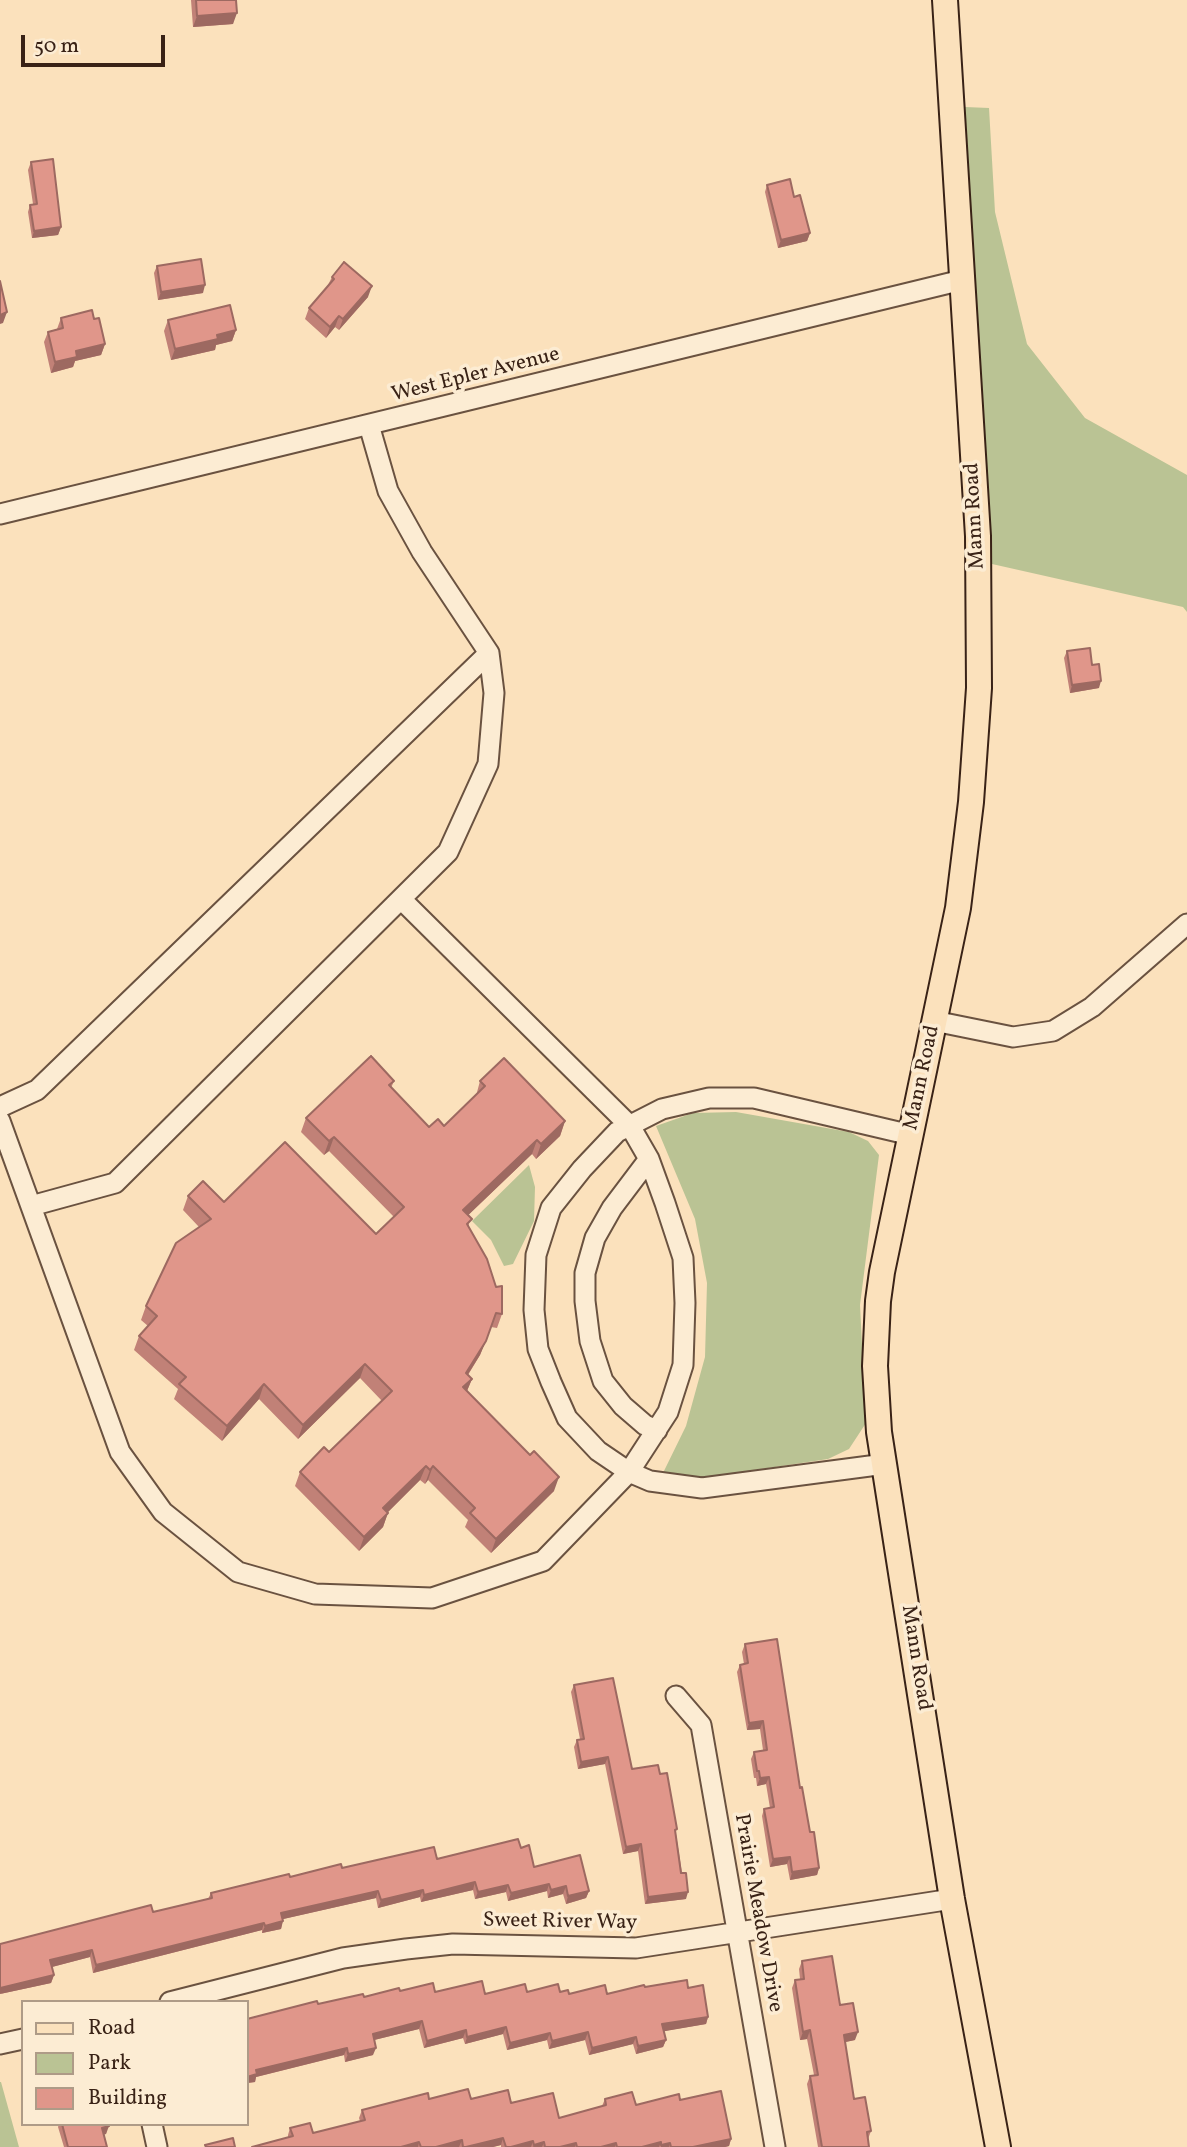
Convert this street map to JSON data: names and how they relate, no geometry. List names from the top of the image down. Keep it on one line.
{"streets":{"main road":["Mann Road"],"street":["West Epler Avenue","Prairie Meadow Drive","Sweet River Way"]},"crossings":[["West Epler Avenue","Mann Road"],["Mann Road","Sweet River Way"],["Prairie Meadow Drive","Sweet River Way"]],"legend":["Road","Park","Building"],"scale_bar":"50 m"}
